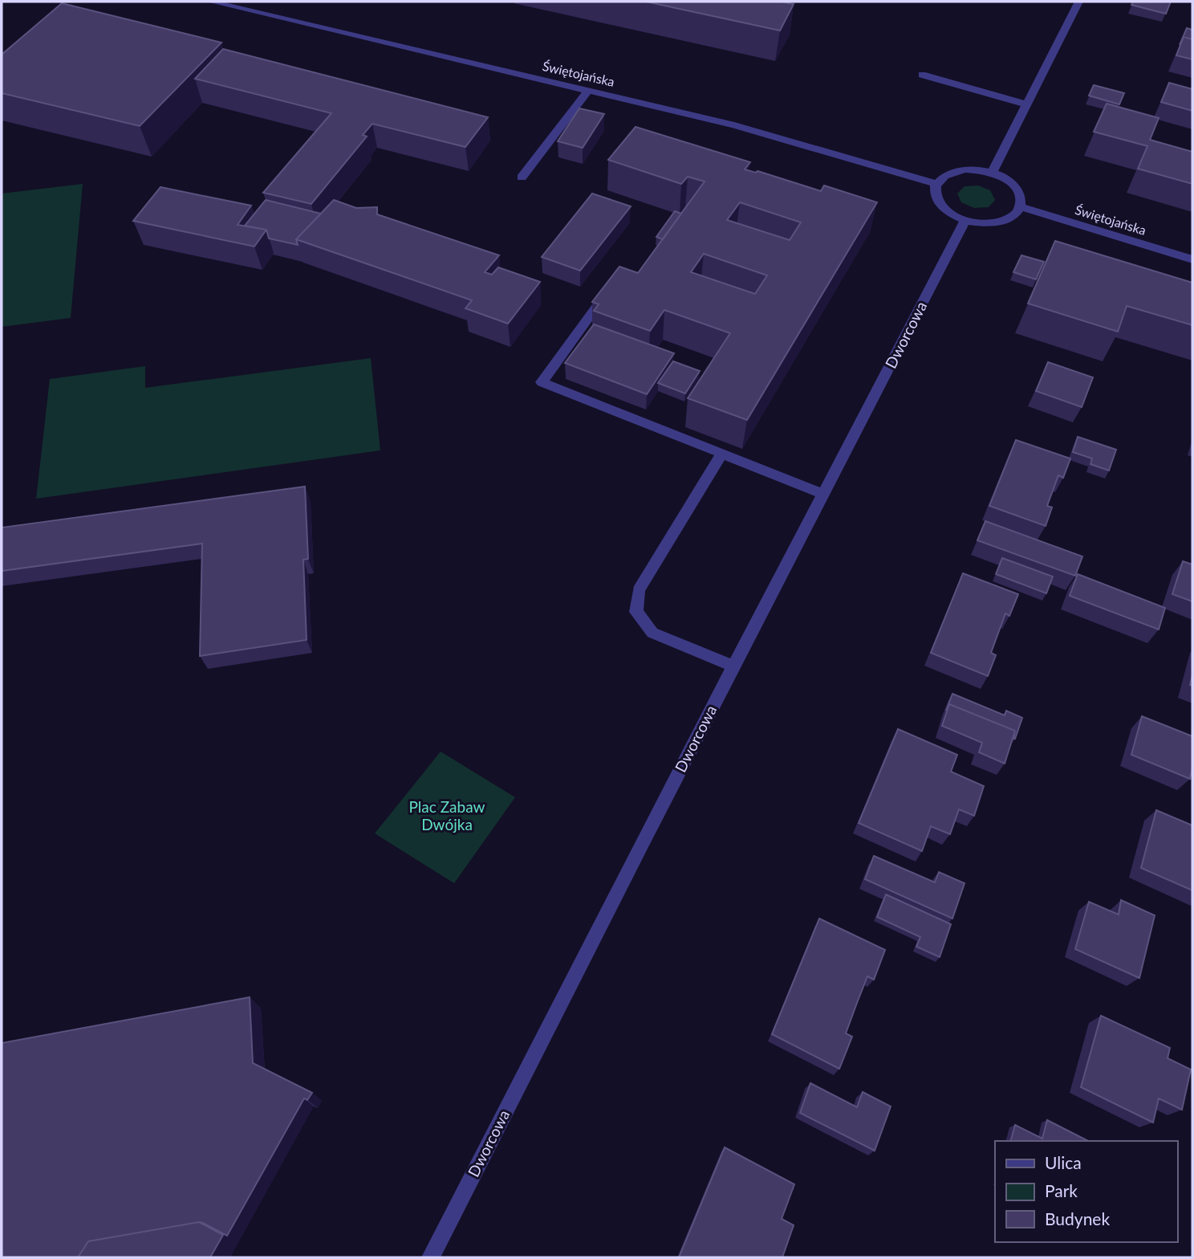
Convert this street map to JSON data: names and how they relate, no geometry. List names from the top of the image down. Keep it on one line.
{"streets":{"street":["Świętojańska","Dworcowa"]},"crossings":[["Świętojańska","Dworcowa"]],"parks":["Plac Zabaw Dwójka"],"legend":["Ulica","Park","Budynek"]}
